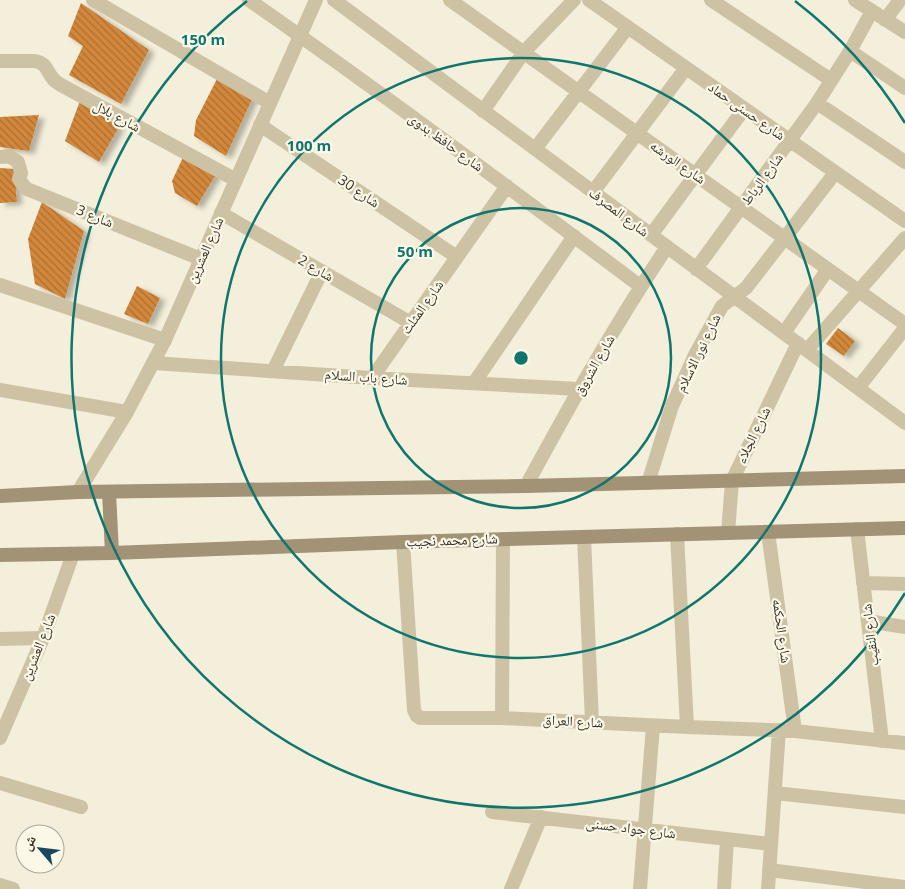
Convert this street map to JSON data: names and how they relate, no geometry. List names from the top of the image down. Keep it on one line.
{"streets":{"main road":["شارع محمد نجيب"],"street":["شارع حسنى حماد","شارع بلال","شارع حافظ بدوى","شارع الورشه","شارع الرباط","شارع 30","شارع المصرف","شارع 3","شارع العشرين","شارع 2","شارع المثلث","شارع نور الاسلام","شارع الشروق","شارع باب السلام","شارع الجلاء","شارع الحكمه","شارع النقيب","شارع العراق","شارع جواد حسنى"]},"crossings":[["شارع حسنى حماد","شارع الرباط"],["شارع حسنى حماد","شارع نور الاسلام"],["شارع بلال","شارع العشرين"],["شارع حافظ بدوى","شارع العشرين"],["شارع حافظ بدوى","شارع المثلث"],["شارع حافظ بدوى","شارع الشروق"],["شارع الورشه","شارع الرباط"],["شارع الورشه","شارع نور الاسلام"],["شارع الورشه","شارع الجلاء"],["شارع الرباط","شارع المصرف"],["شارع 30","شارع العشرين"],["شارع 30","شارع المثلث"],["شارع المصرف","شارع نور الاسلام"],["شارع المصرف","شارع الشروق"],["شارع المصرف","شارع الجلاء"],["شارع 3","شارع العشرين"],["شارع العشرين","شارع 2"],["شارع العشرين","شارع باب السلام"],["شارع العشرين","شارع محمد نجيب"],["شارع 2","شارع المثلث"],["شارع المثلث","شارع باب السلام"],["شارع الشروق","شارع باب السلام"],["شارع الجلاء","شارع محمد نجيب"],["شارع محمد نجيب","شارع الحكمه"],["شارع محمد نجيب","شارع النقيب"],["شارع محمد نجيب","شارع العراق"],["شارع الحكمه","شارع العراق"],["شارع النقيب","شارع العراق"]],"north":"top left","rings":["150 m","100 m","50 m"]}
